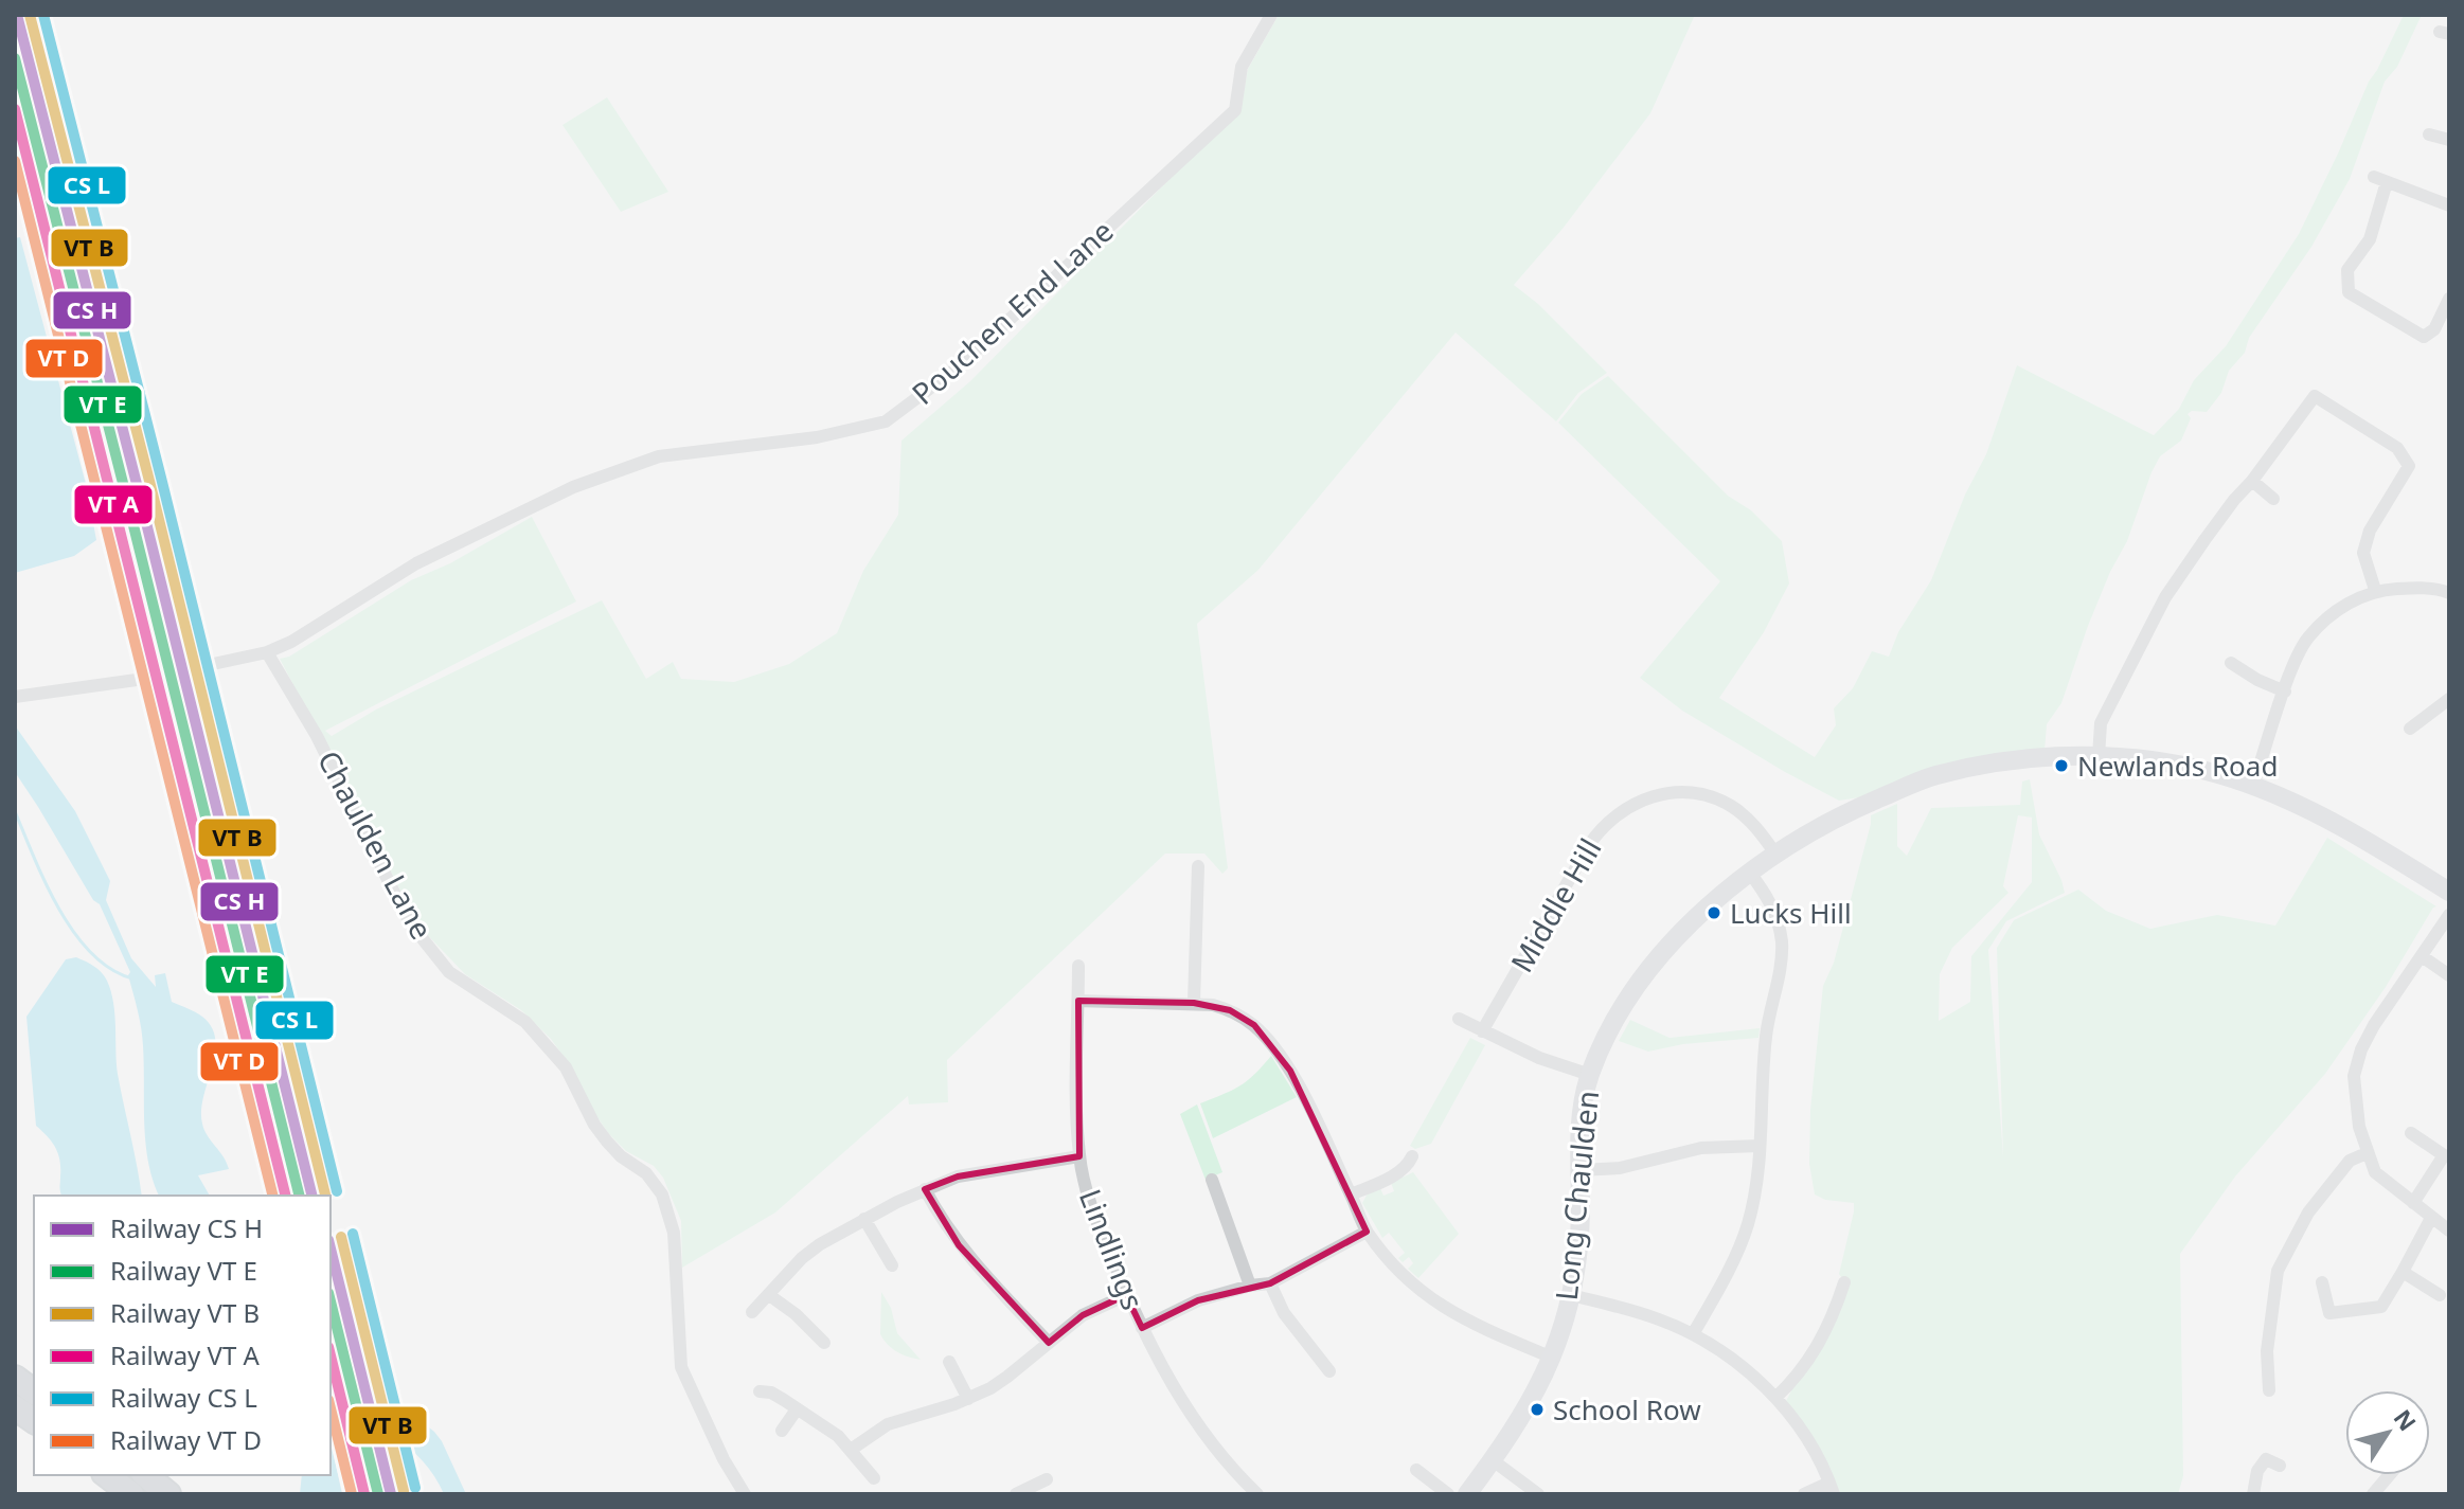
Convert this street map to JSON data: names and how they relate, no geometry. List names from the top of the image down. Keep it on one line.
{"streets":{"street":["Pouchen End Lane","Chaulden Lane","Middle Hill","Long Chaulden","Lindlings"]},"crossings":[["Pouchen End Lane","Chaulden Lane"],["Middle Hill","Long Chaulden"]],"places":["Newlands Road","Lucks Hill","School Row"],"legend":["Railway CS H","Railway VT E","Railway VT B","Railway VT A","Railway CS L","Railway VT D"],"north":"top right"}
